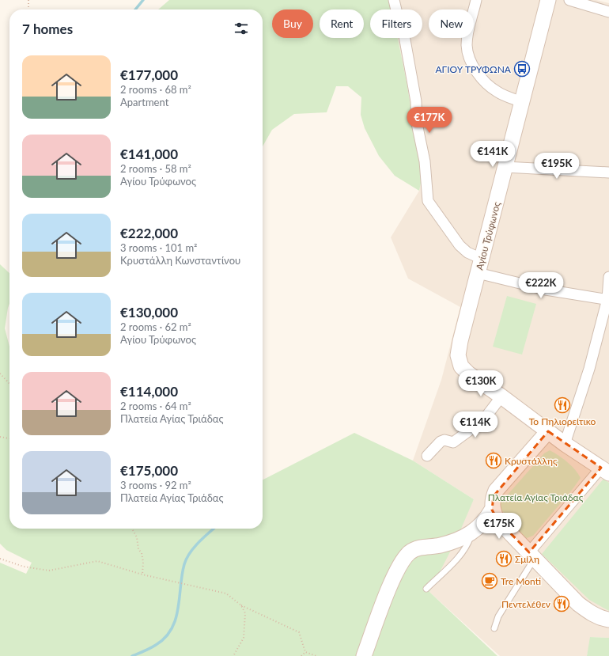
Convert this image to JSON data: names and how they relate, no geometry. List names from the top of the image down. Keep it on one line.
{"streets":{"main road":["Αγίου Τρύφωνος"]},"parks":["Πλατεία Αγίας Τριάδας"],"places":{"bus stop":["ΑΓΙΟΥ ΤΡΥΦΩΝΑ"],"restaurant":["Το Πηλιορείτικο","Κρυστάλλης","Σμίλη","Πεντελέθεν"],"cafe":["Tre Monti"]},"page":{"chip":["Buy","Rent","Filters","New"],"heading":"7 homes","list":[{"name":"€177,000","note":"2 rooms · 68 m² · Apartment"},{"name":"€141,000","note":"2 rooms · 58 m² · Αγίου Τρύφωνος"},{"name":"€222,000","note":"3 rooms · 101 m² · Κρυστάλλη Κωνσταντίνου"},{"name":"€130,000","note":"2 rooms · 62 m² · Αγίου Τρύφωνος"},{"name":"€114,000","note":"2 rooms · 64 m² · Πλατεία Αγίας Τριάδας"},{"name":"€175,000","note":"3 rooms · 92 m² · Πλατεία Αγίας Τριάδας"}],"price":["€177K","€141K","€195K","€222K","€130K","€114K","€175K"]}}
